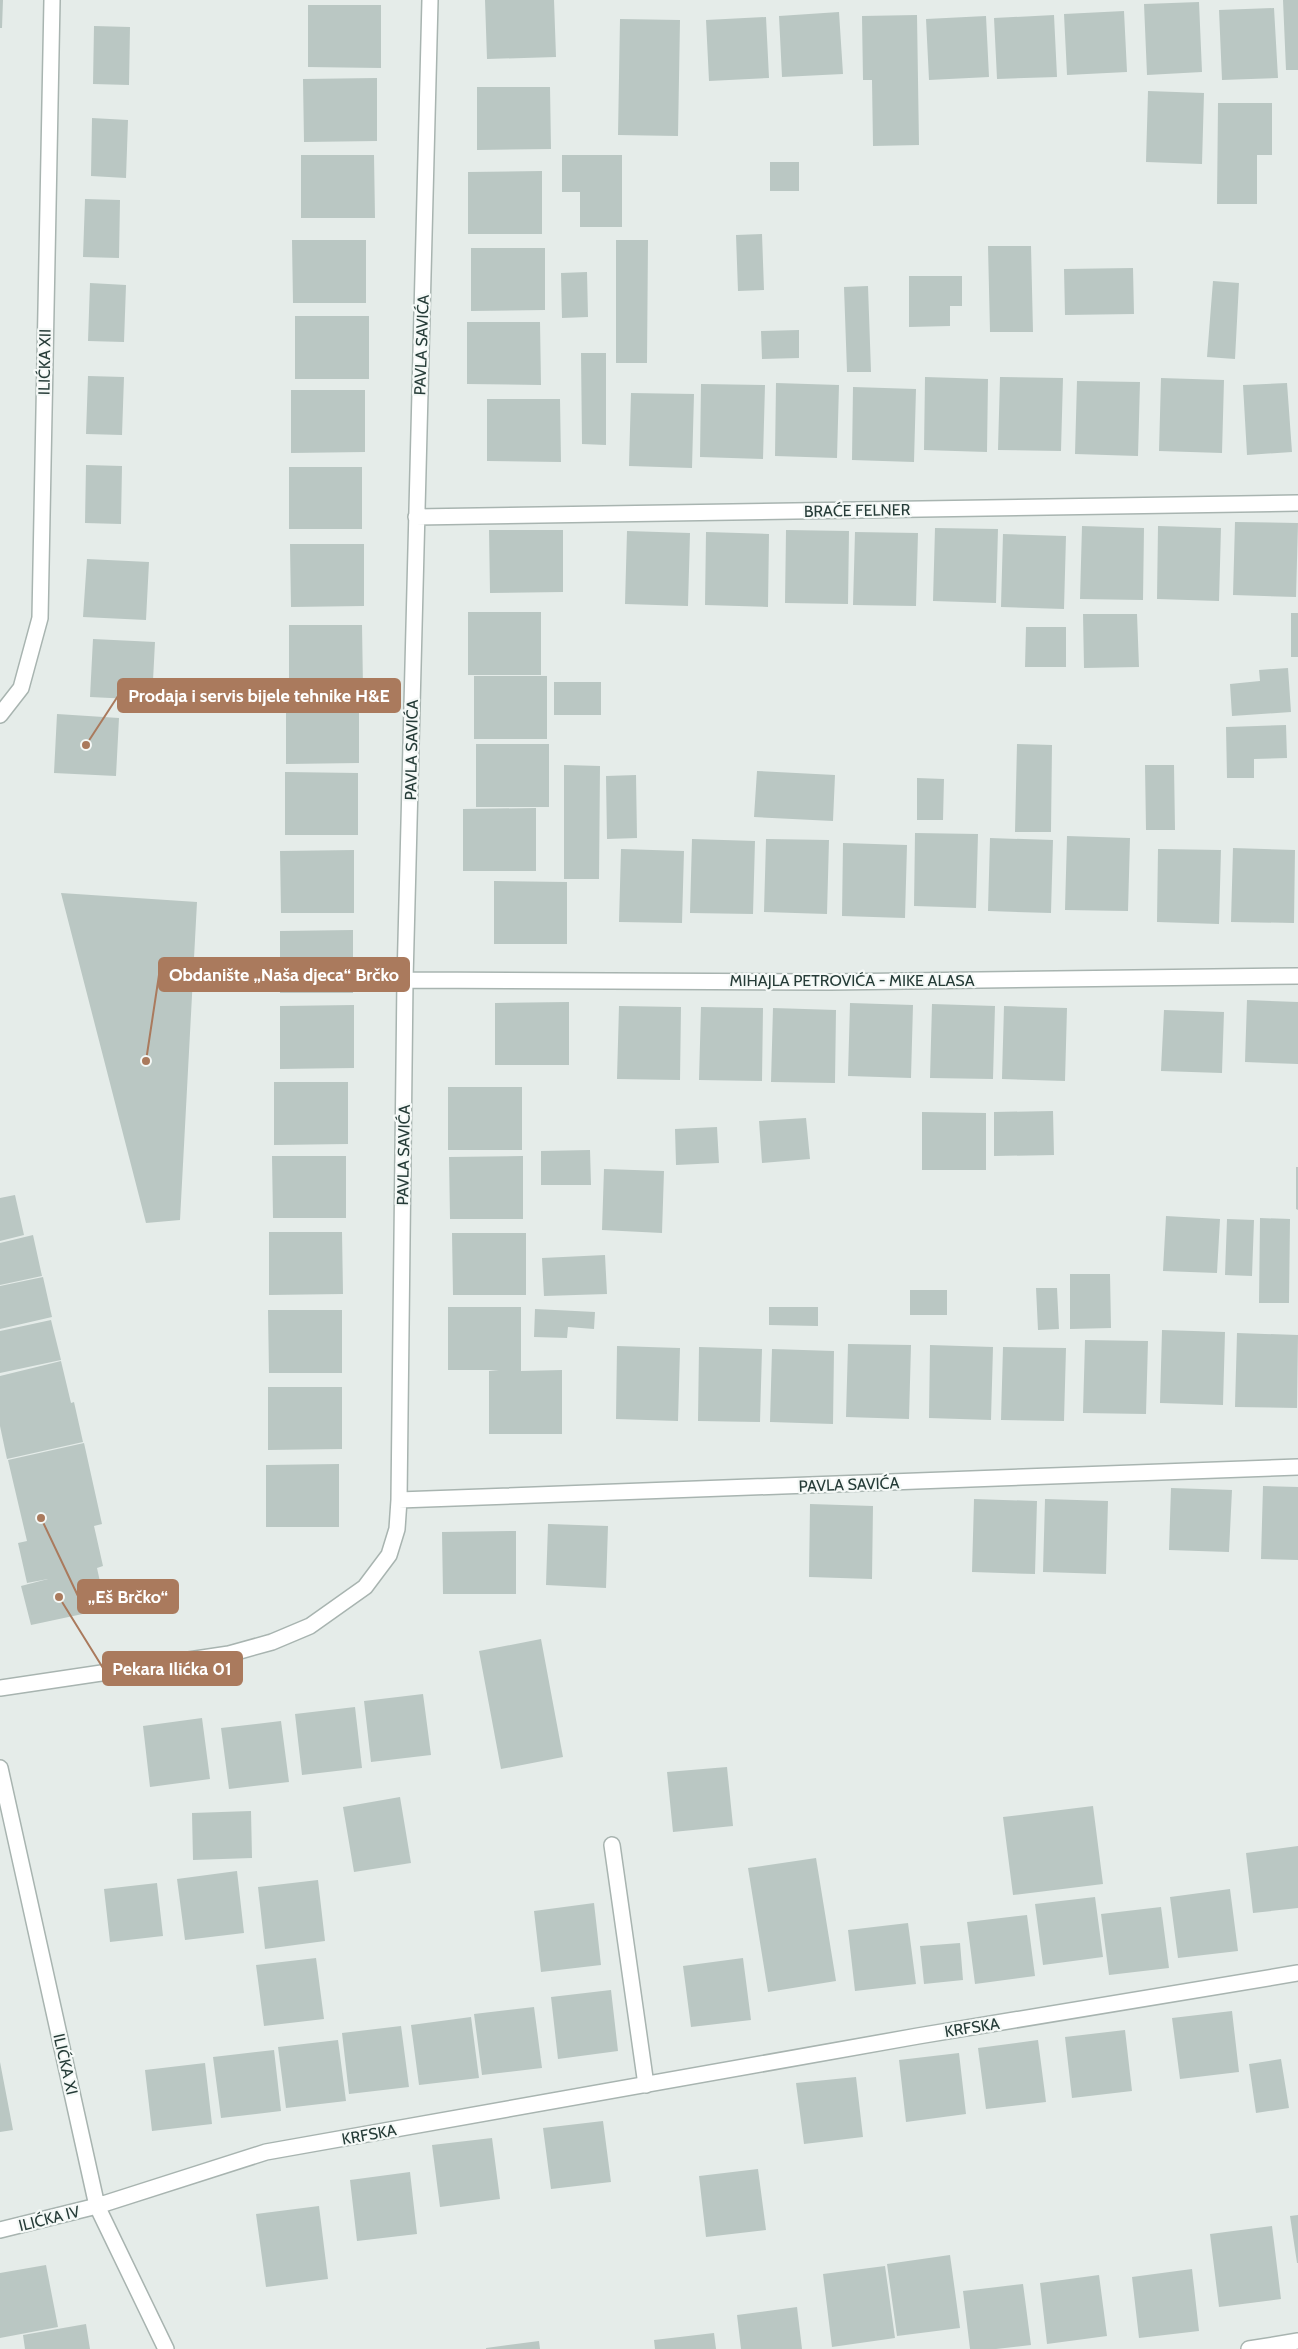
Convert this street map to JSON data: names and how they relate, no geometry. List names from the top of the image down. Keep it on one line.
{"streets":{"street":["PAVLA SAVIĆA","ILIĆKA XII","BRAĆE FELNER","MIHAJLA PETROVIĆA - MIKE ALASA","KRFSKA","ILIĆKA XI","ILIĆKA IV"]},"crossings":[["PAVLA SAVIĆA","BRAĆE FELNER"],["PAVLA SAVIĆA","MIHAJLA PETROVIĆA - MIKE ALASA"],["KRFSKA","ILIĆKA XI"],["KRFSKA","ILIĆKA IV"],["ILIĆKA XI","ILIĆKA IV"]],"places":["Prodaja i servis bijele tehnike H&E","Obdanište „Naša djeca“ Brčko","„Eš Brčko“","Pekara Ilićka 01"]}
